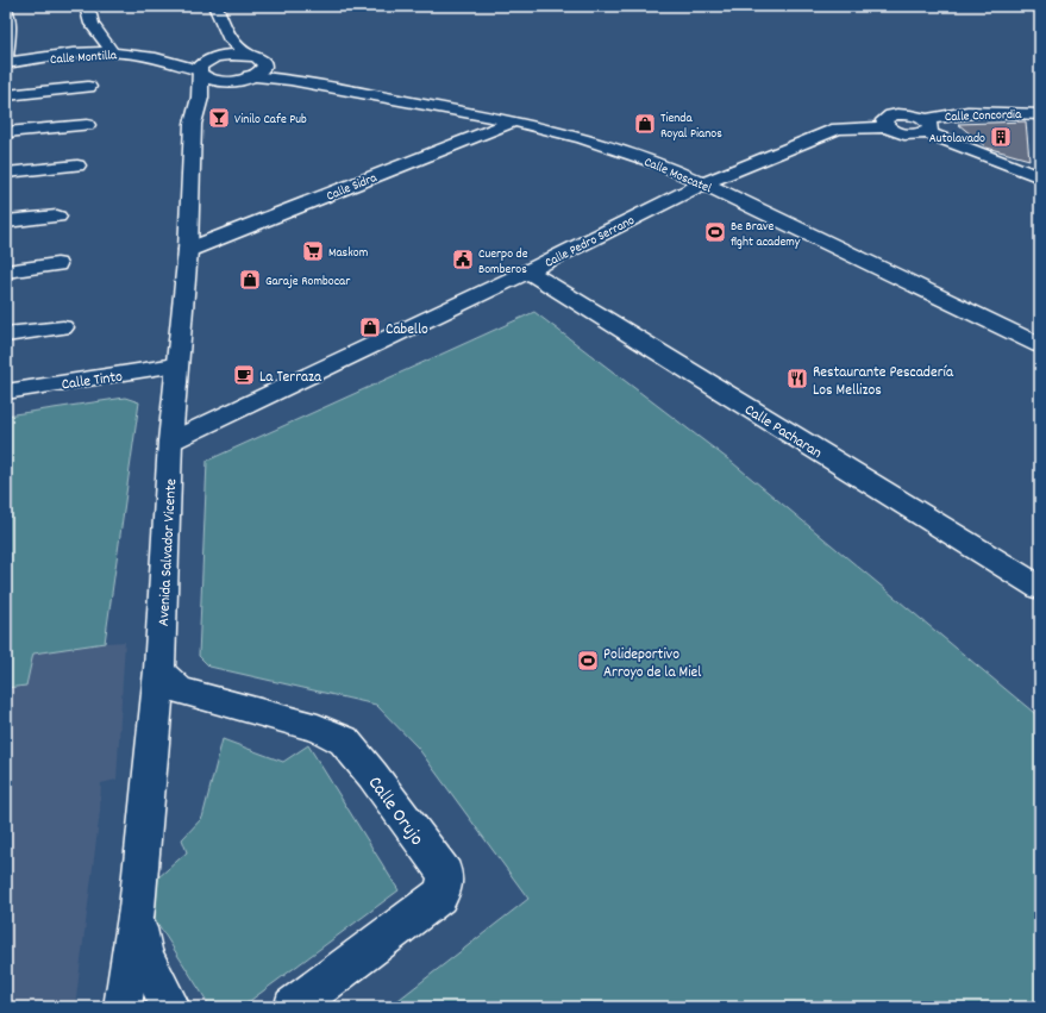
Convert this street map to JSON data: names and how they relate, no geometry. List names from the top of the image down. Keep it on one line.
{"streets":{"street":["Calle Montilla","Calle Concordia","Calle Moscatel","Calle Sidra","Calle Pedro Serrano","Calle Tinto","Calle Pacharan","Avenida Salvador Vicente","Calle Orujo"]},"crossings":[["Calle Montilla","Avenida Salvador Vicente"],["Calle Concordia","Calle Pedro Serrano"],["Calle Moscatel","Calle Sidra"],["Calle Moscatel","Calle Pedro Serrano"],["Calle Sidra","Avenida Salvador Vicente"],["Calle Pedro Serrano","Calle Pacharan"],["Calle Pedro Serrano","Avenida Salvador Vicente"],["Calle Tinto","Avenida Salvador Vicente"],["Avenida Salvador Vicente","Calle Orujo"]],"places":{"bar":["Vinilo Cafe Pub"],"shop":["Tienda Royal Pianos","Garaje Rombocar","Cabello"],"building":["Autolavado"],"sports":["Be Brave fight academy","Polideportivo Arroyo de la Miel"],"supermarket":["Maskom"],"public building":["Cuerpo de Bomberos"],"cafe":["La Terraza"],"restaurant":["Restaurante Pescadería Los Mellizos"]}}
